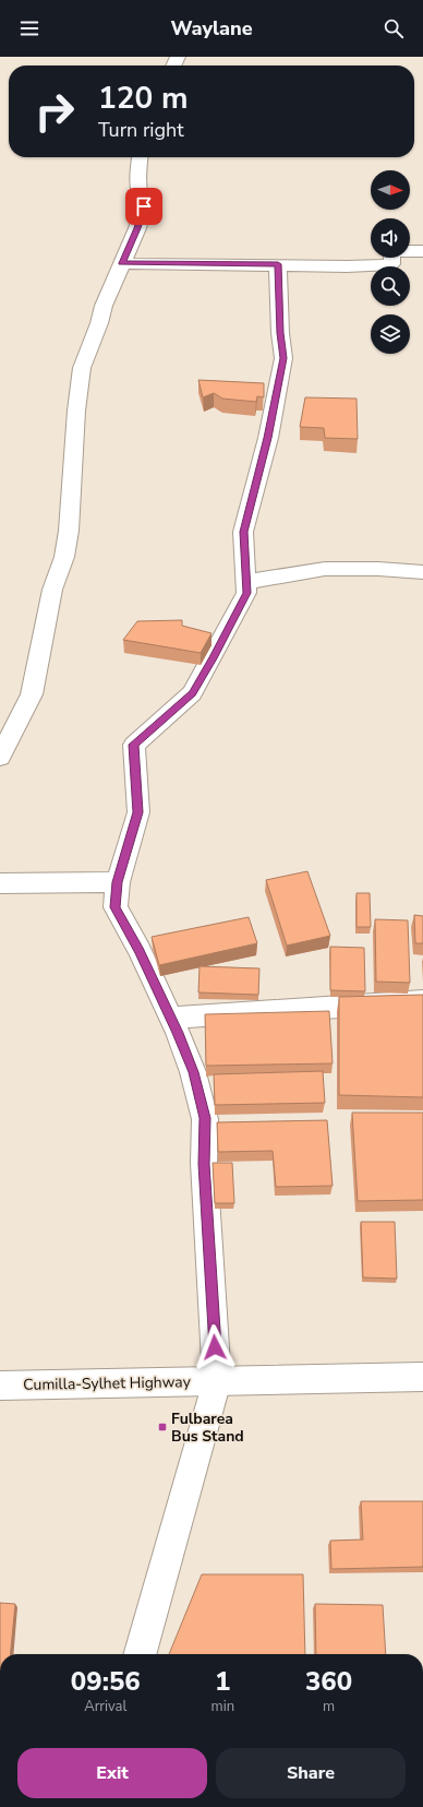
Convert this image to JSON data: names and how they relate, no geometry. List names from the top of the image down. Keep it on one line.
{"streets":{"main road":["Cumilla-Sylhet Highway"]},"places":{"transit":["Fulbarea Bus Stand"]},"north":"right","page":{"header":"Waylane","turn":["120 m","Turn right"],"eta":["09:56","Arrival","1","min","360","m"],"buttons":["Exit","Share"]}}
